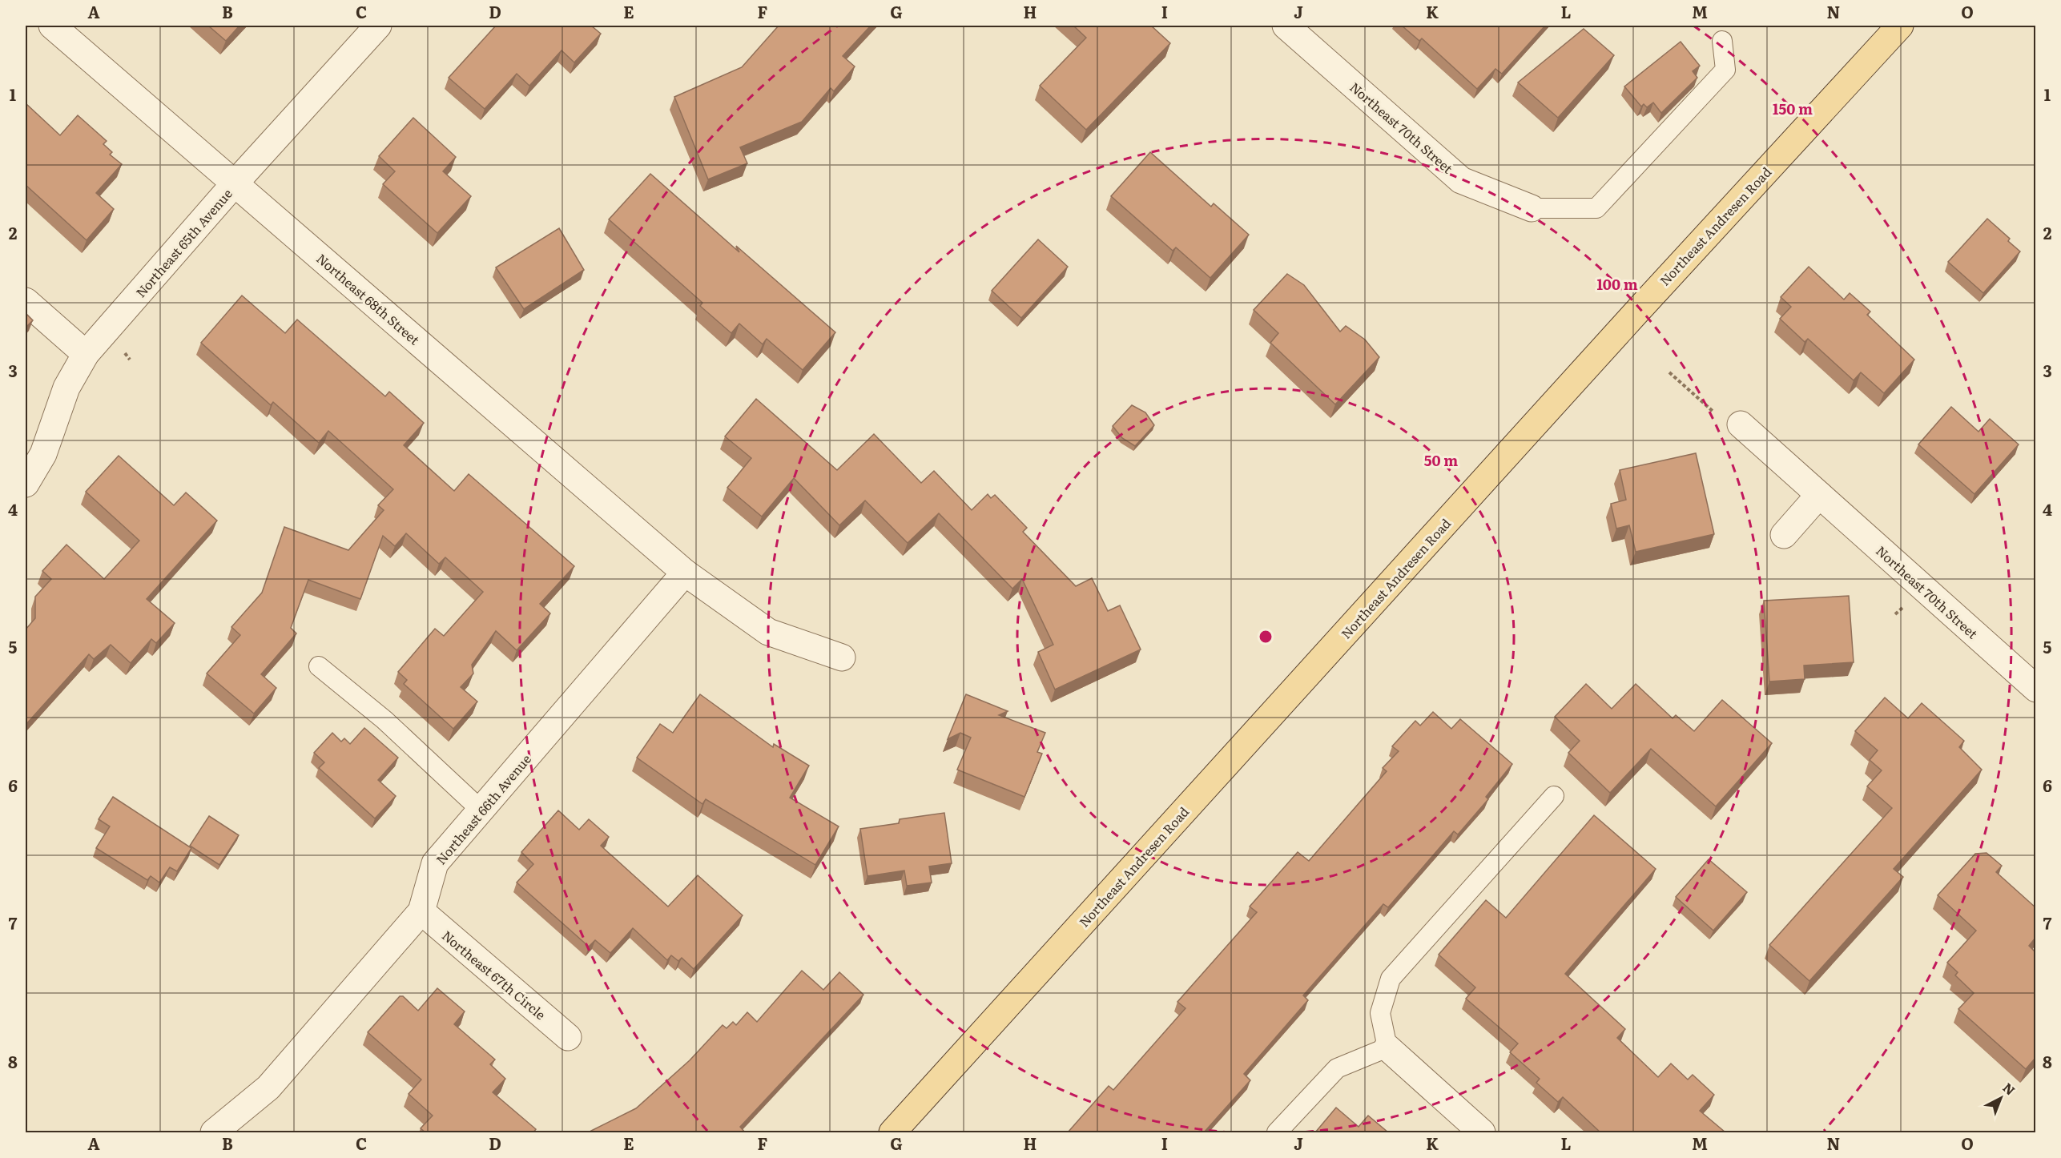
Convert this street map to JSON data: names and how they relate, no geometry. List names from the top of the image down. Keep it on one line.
{"streets":{"main road":["Northeast Andresen Road"],"street":["Northeast 70th Street","Northeast 65th Avenue","Northeast 68th Street","Northeast 66th Avenue","Northeast 67th Circle"]},"crossings":[["Northeast 65th Avenue","Northeast 68th Street"],["Northeast 68th Street","Northeast 66th Avenue"],["Northeast 66th Avenue","Northeast 67th Circle"]],"north":"top right","grid":{"columns":["A","B","C","D","E","F","G","H","I","J","K","L","M","N","O"],"rows":["1","2","3","4","5","6","7","8"]},"rings":["150 m","100 m","50 m"]}
